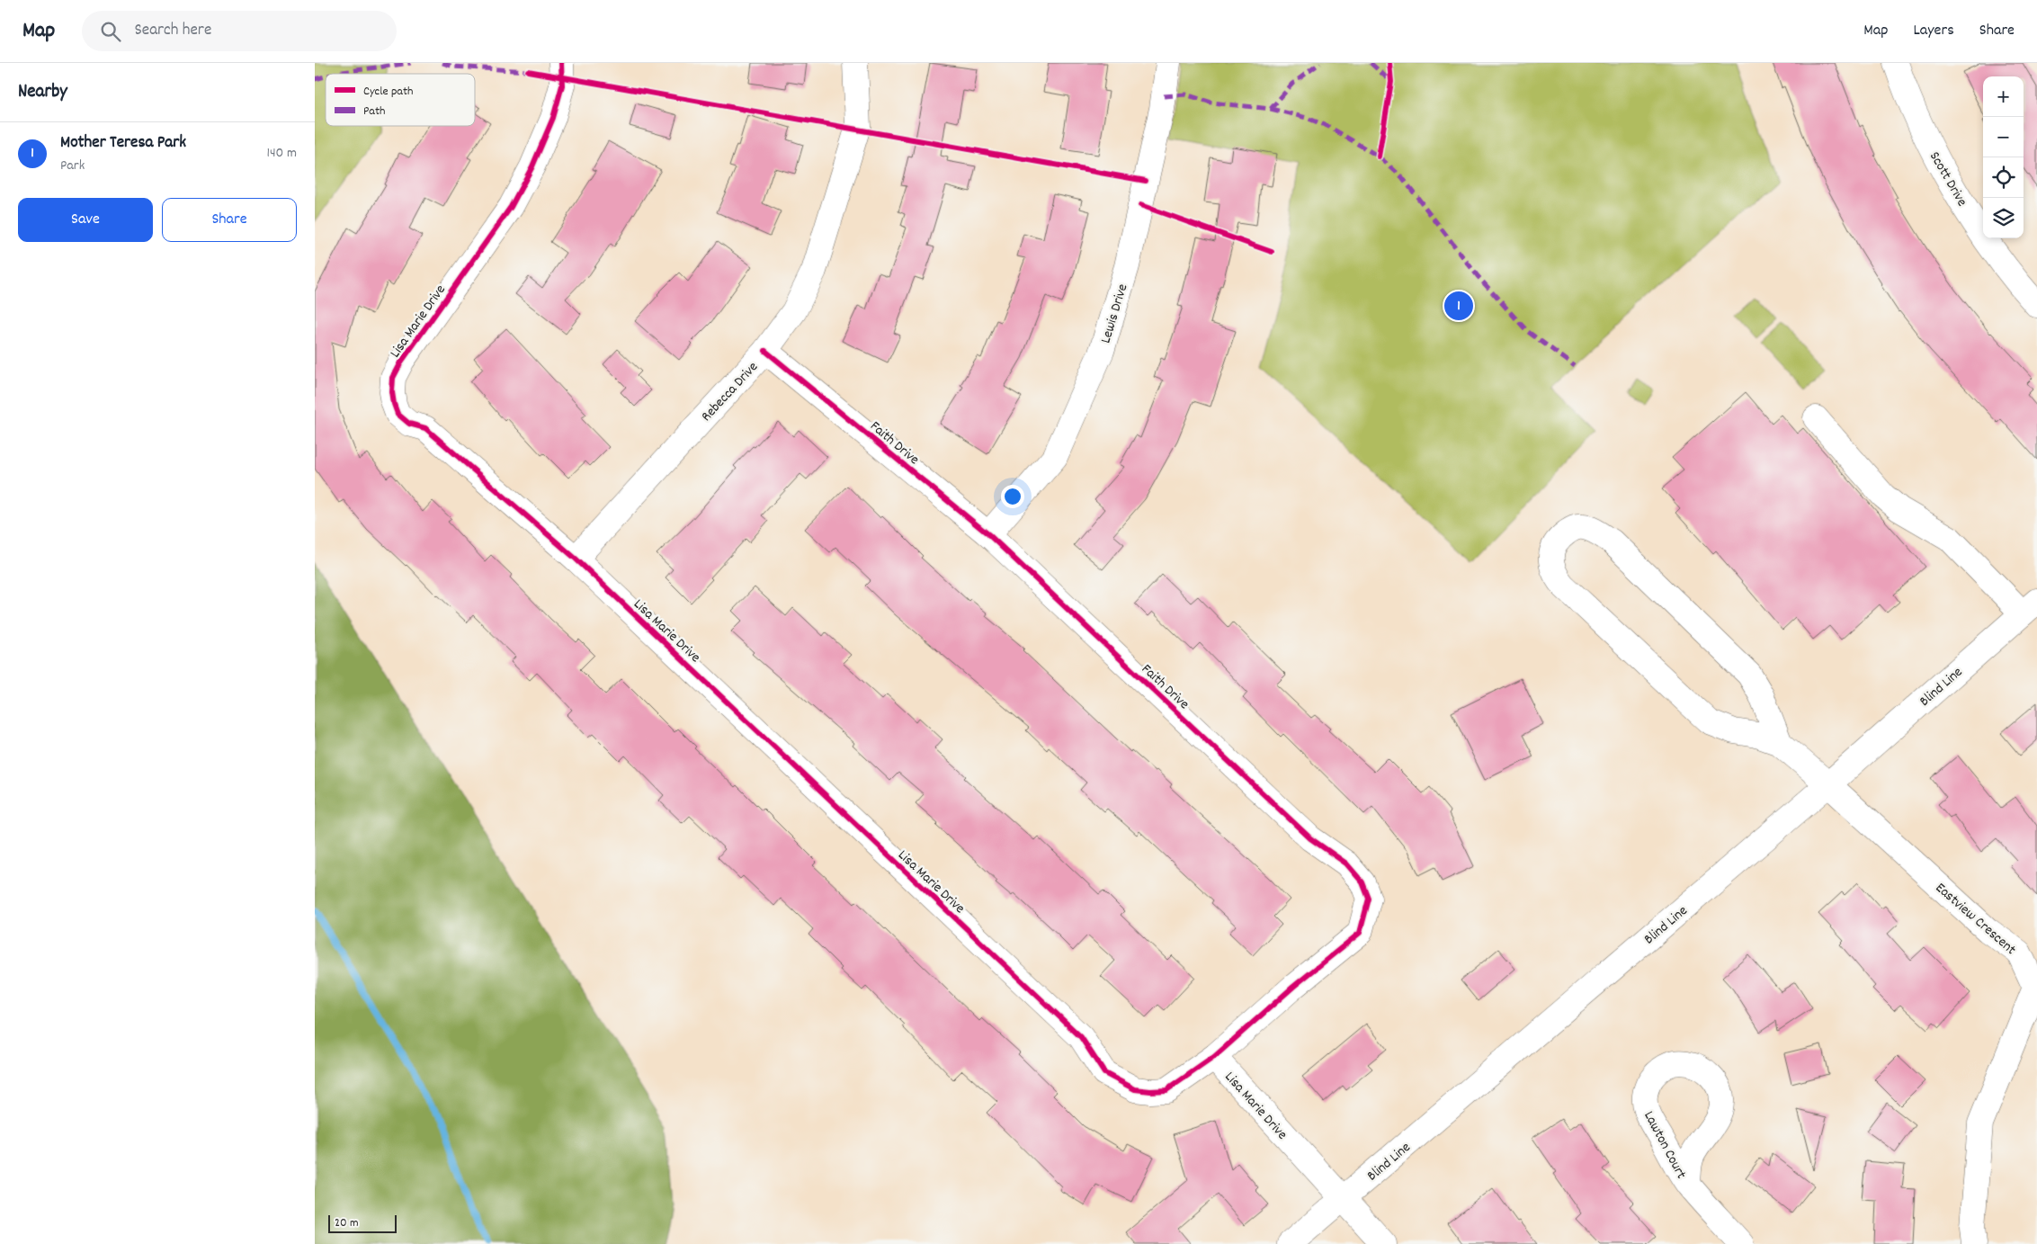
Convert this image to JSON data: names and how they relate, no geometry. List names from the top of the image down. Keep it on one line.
{"streets":{"street":["Scott Drive","Lewis Drive","Lisa Marie Drive","Rebecca Drive","Faith Drive","Blind Line","Eastview Crescent","Lawton Court"]},"crossings":[["Lewis Drive","Faith Drive"],["Lisa Marie Drive","Rebecca Drive"],["Lisa Marie Drive","Faith Drive"],["Lisa Marie Drive","Blind Line"],["Rebecca Drive","Faith Drive"],["Blind Line","Eastview Crescent"]],"legend":["Cycle path","Path"],"scale_bar":"20 m","page":{"header":"Map","search":"Search here","nav":["Map","Layers","Share"],"heading":"Nearby","map_buttons":["+","−"],"list":[{"mark":"1","name":"Mother Teresa Park","note":"Park","value":"140 m"}],"buttons":["Save","Share"],"pins":"1","scale":"20 m"}}
